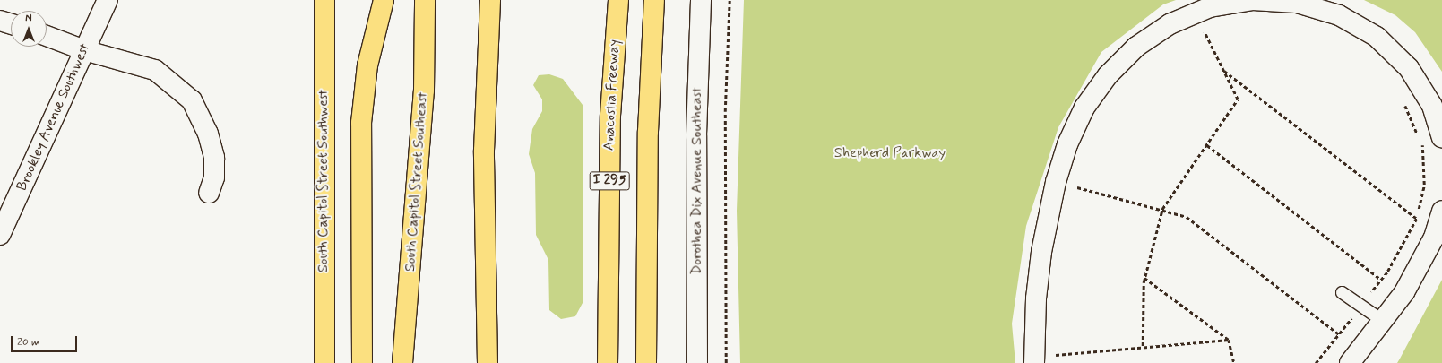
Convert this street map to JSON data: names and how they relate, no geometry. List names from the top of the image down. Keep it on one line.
{"streets":{"main road":["Anacostia Freeway","South Capitol Street Southwest","I 295","South Capitol Street Southeast"],"street":["Brookley Avenue Southwest","Dorothea Dix Avenue Southeast"]},"parks":["Shepherd Parkway"],"scale_bar":"20 m","north":"top"}
